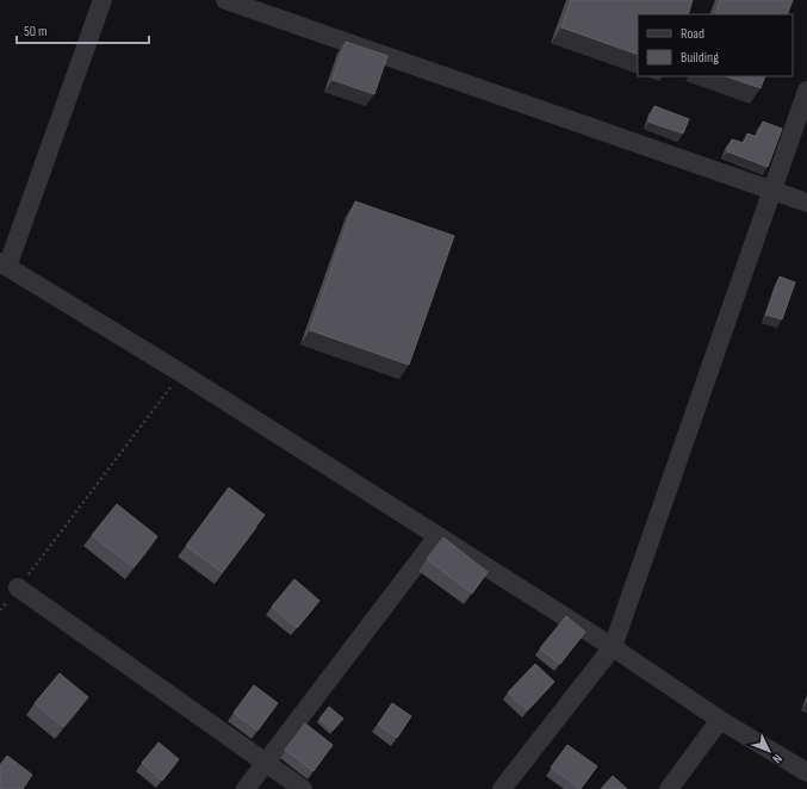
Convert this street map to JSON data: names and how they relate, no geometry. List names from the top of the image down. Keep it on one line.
{"legend":["Road","Building"],"scale_bar":"50 m","north":"bottom right"}
